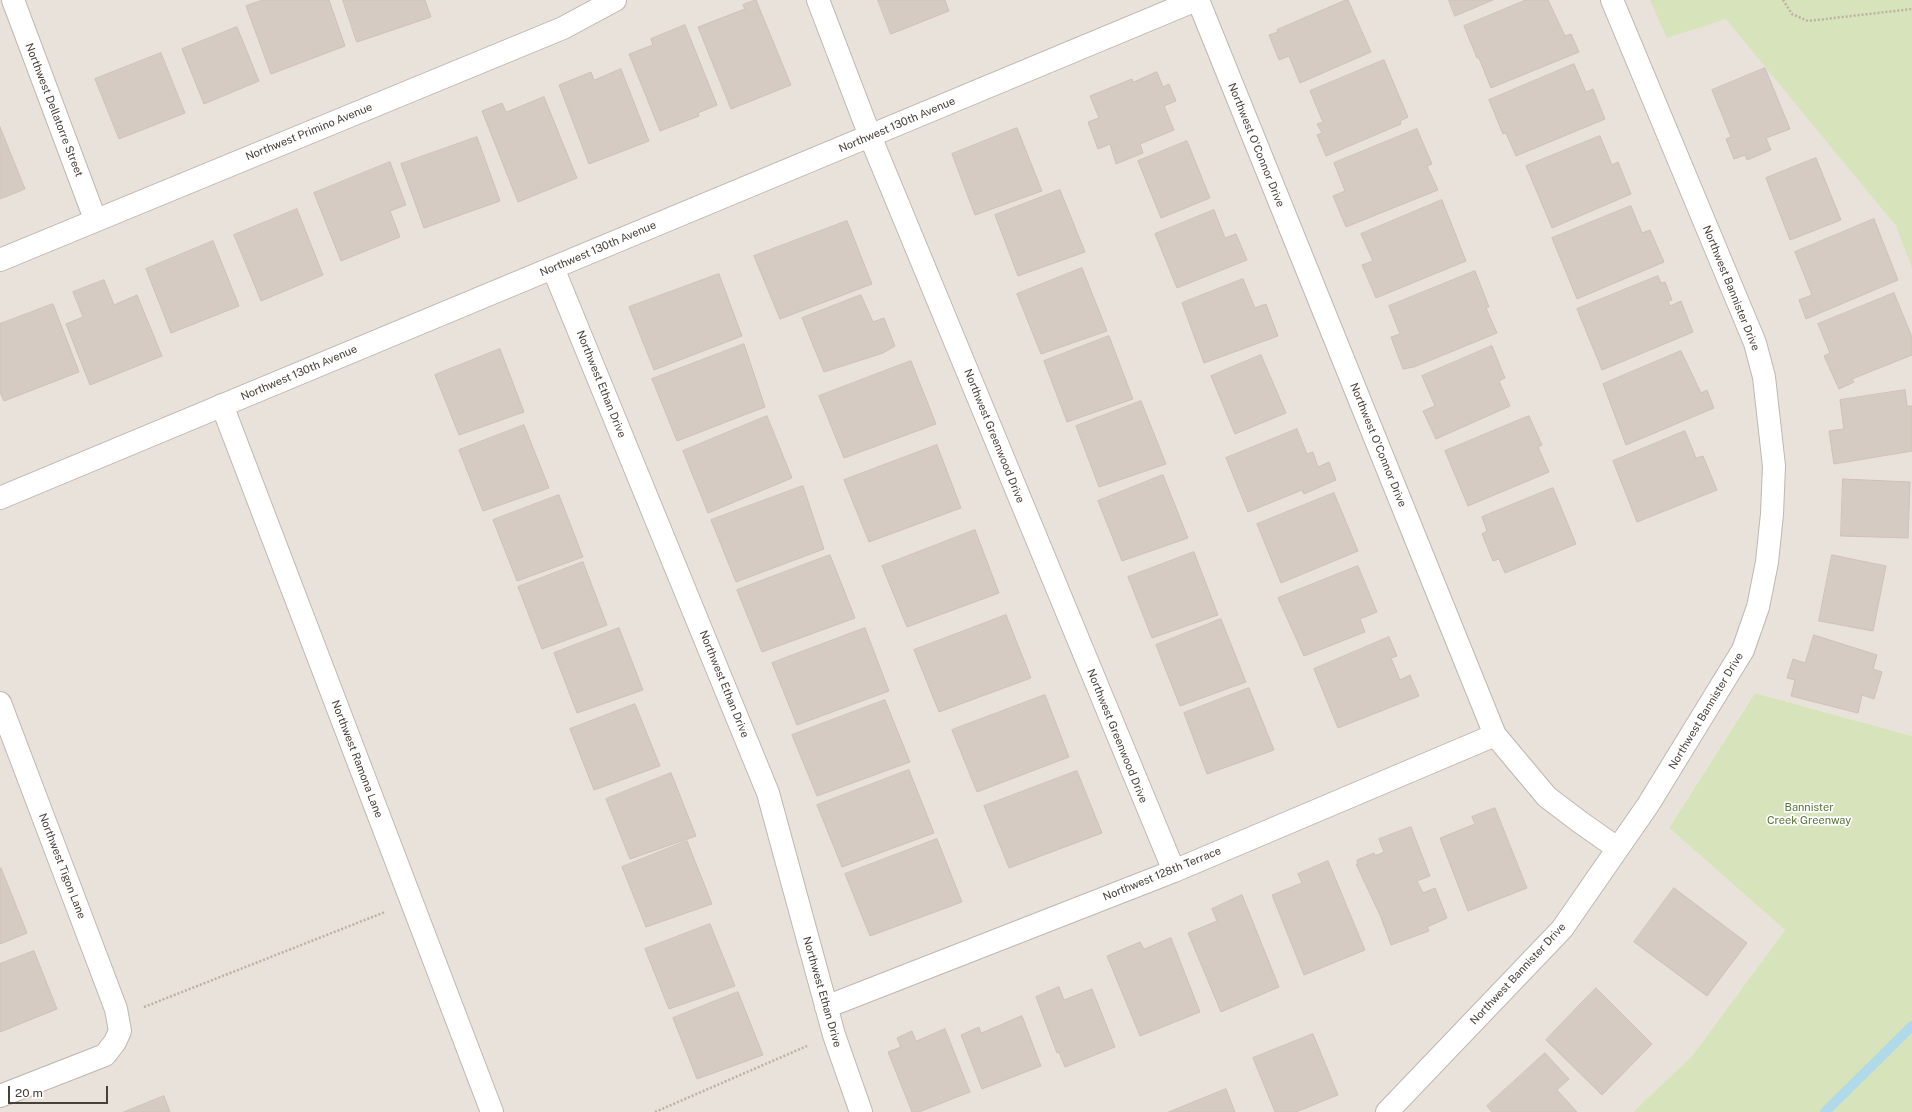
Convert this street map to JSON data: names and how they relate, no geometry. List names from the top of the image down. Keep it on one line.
{"streets":{"street":["Northwest Dellatorre Street","Northwest 130th Avenue","Northwest Primino Avenue","Northwest O'Connor Drive","Northwest Bannister Drive","Northwest Ethan Drive","Northwest Greenwood Drive","Northwest Ramona Lane","Northwest Tigon Lane","Northwest 128th Terrace"]},"crossings":[["Northwest Dellatorre Street","Northwest Primino Avenue"],["Northwest 130th Avenue","Northwest O'Connor Drive"],["Northwest 130th Avenue","Northwest Ethan Drive"],["Northwest 130th Avenue","Northwest Greenwood Drive"],["Northwest 130th Avenue","Northwest Ramona Lane"],["Northwest O'Connor Drive","Northwest Bannister Drive"],["Northwest O'Connor Drive","Northwest 128th Terrace"],["Northwest Ethan Drive","Northwest 128th Terrace"],["Northwest Greenwood Drive","Northwest 128th Terrace"]],"parks":["Bannister Creek Greenway"],"scale_bar":"20 m"}
